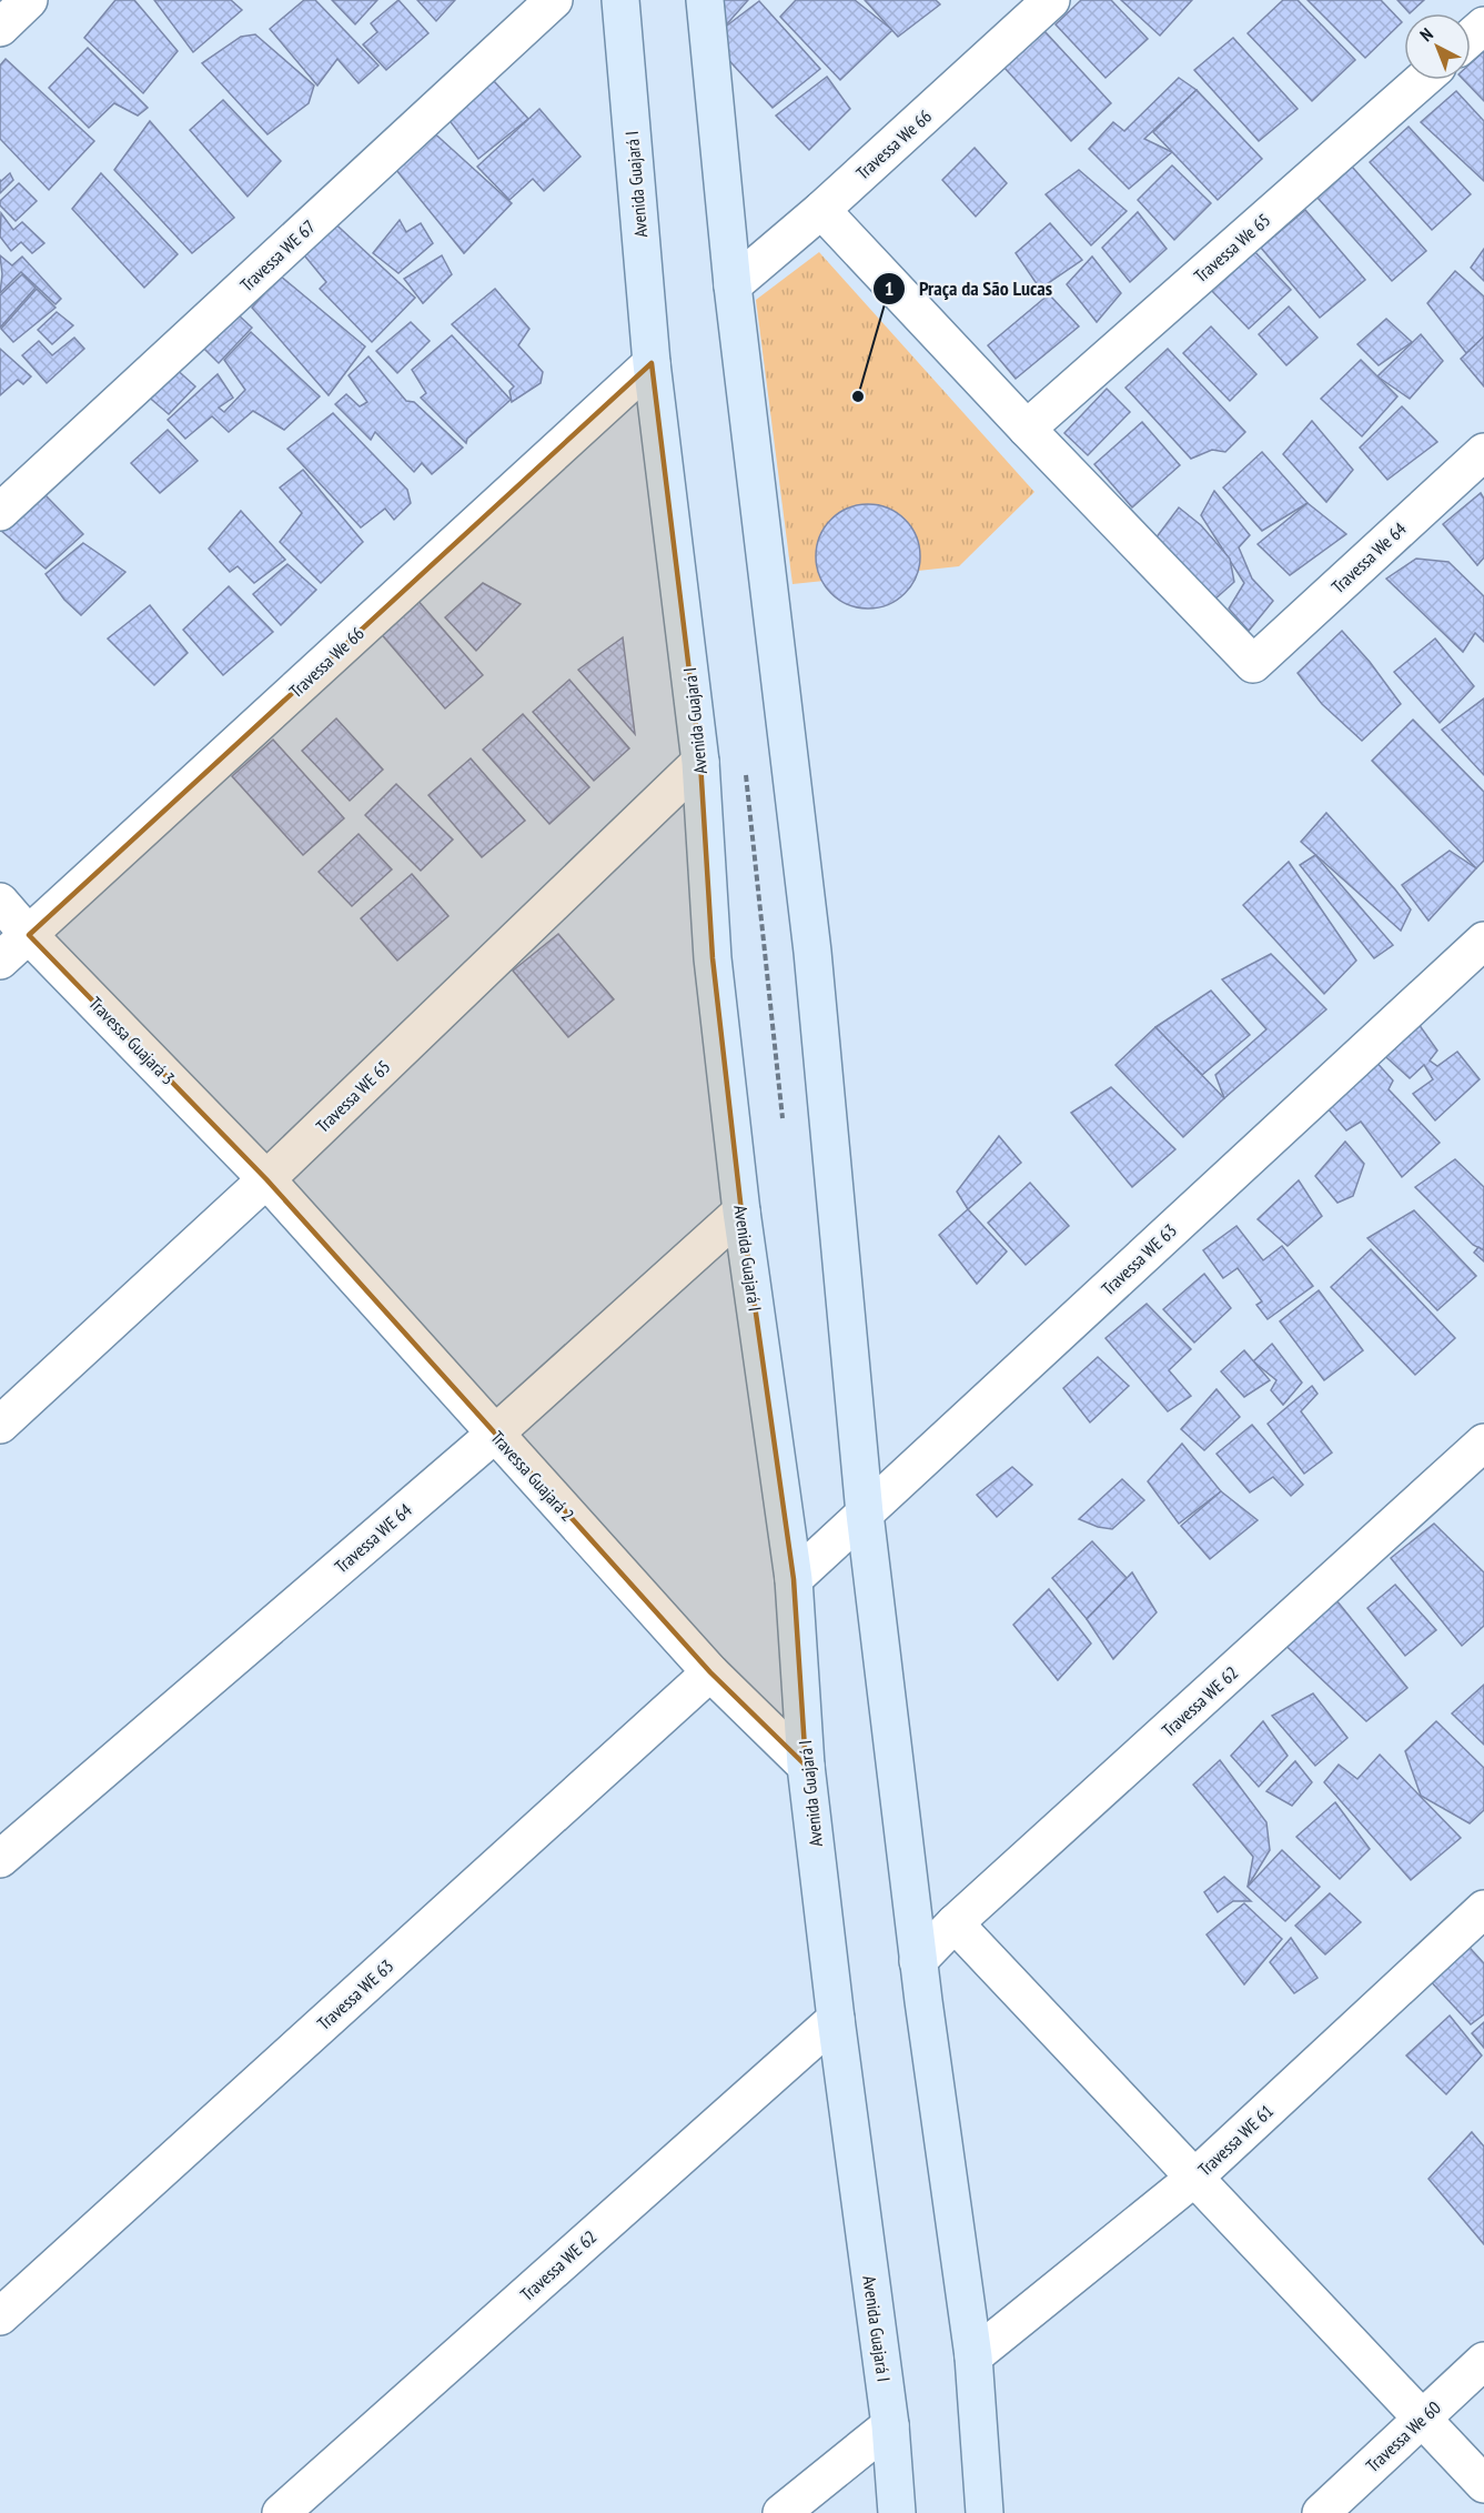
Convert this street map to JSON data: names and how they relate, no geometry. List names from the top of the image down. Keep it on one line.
{"streets":{"main road":["Avenida Guajará I"],"street":["Travessa We 66","Travessa We 65","Travessa WE 67","Travessa We 64","Travessa Guajará 3","Travessa WE 65","Travessa WE 63","Travessa Guajará 2","Travessa WE 64","Travessa WE 62","Travessa WE 61","Travessa We 60"]},"crossings":[["Travessa We 66","Avenida Guajará I"],["Travessa We 66","Travessa Guajará 3"],["Avenida Guajará I","Travessa WE 65"],["Avenida Guajará I","Travessa WE 63"],["Avenida Guajará I","Travessa Guajará 2"],["Avenida Guajará I","Travessa WE 64"],["Avenida Guajará I","Travessa WE 62"],["Travessa We 65","Travessa We 64"],["Travessa Guajará 3","Travessa WE 65"],["Travessa Guajará 3","Travessa Guajará 2"],["Travessa WE 65","Travessa Guajará 2"],["Travessa WE 63","Travessa Guajará 2"],["Travessa Guajará 2","Travessa WE 64"]],"places":["Praça da São Lucas"],"north":"top left"}
